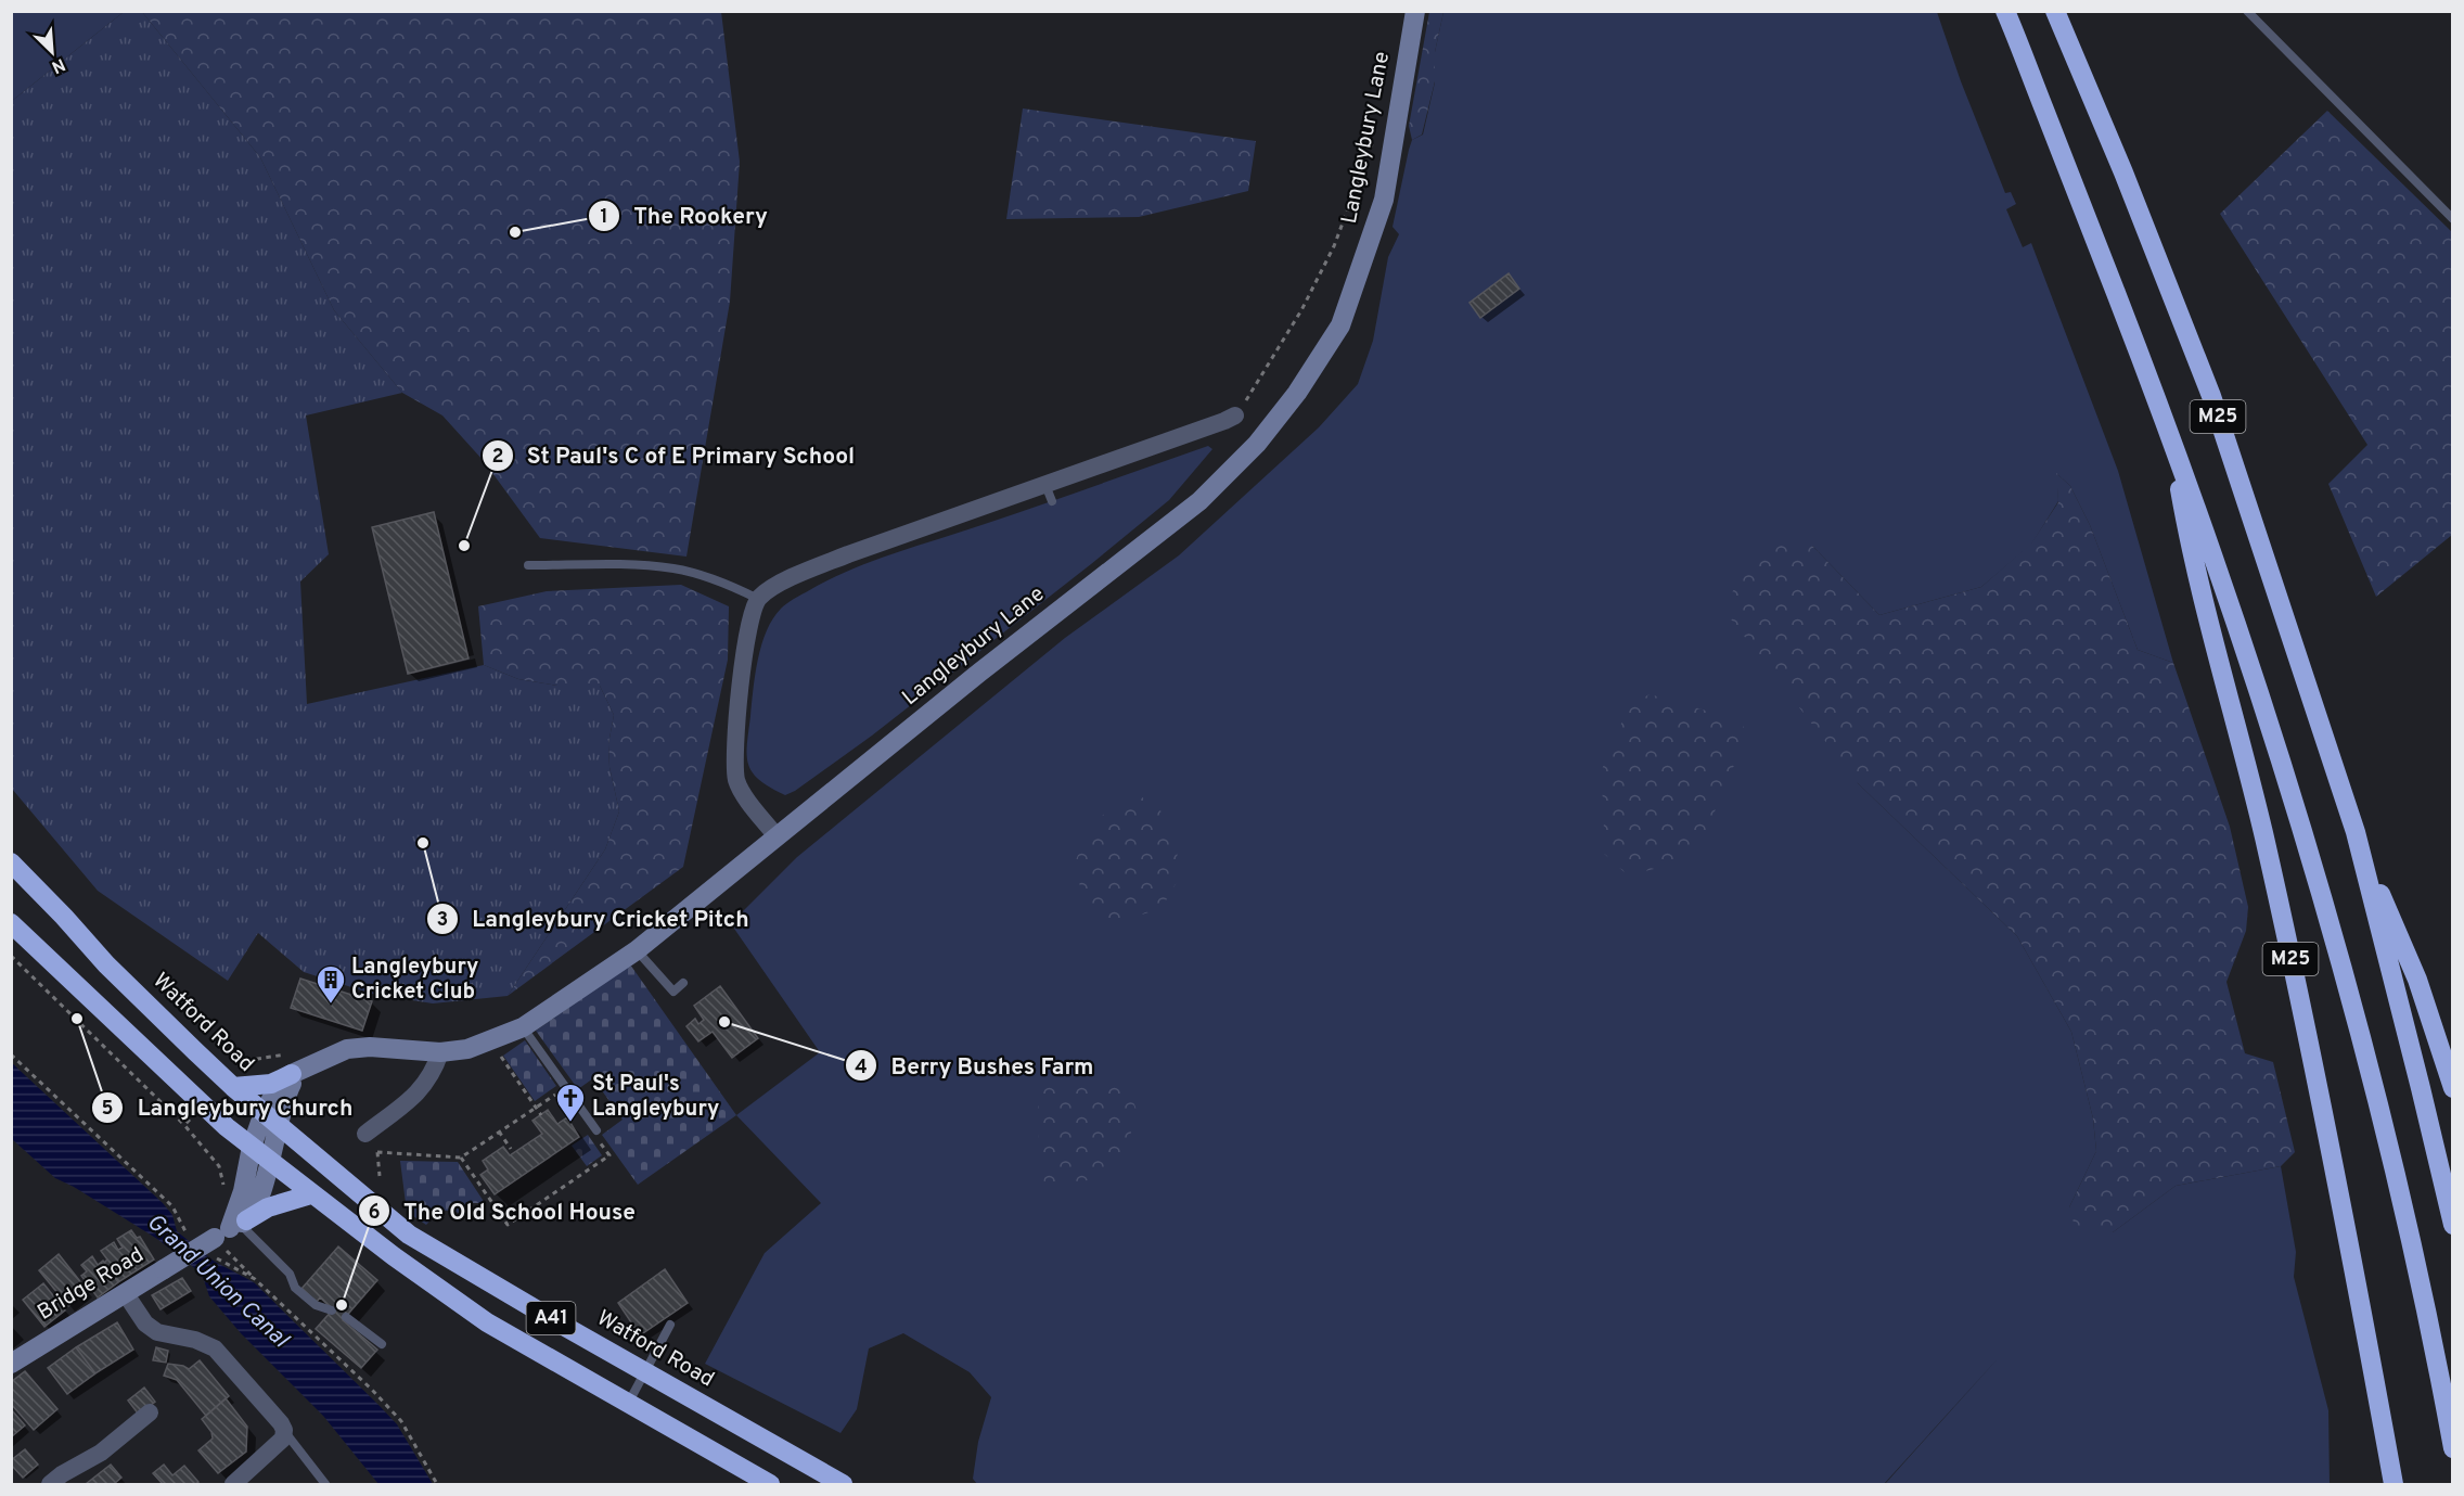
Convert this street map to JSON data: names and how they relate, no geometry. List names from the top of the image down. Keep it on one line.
{"streets":{"highway":["M25","Watford Road","A41"],"street":["Langleybury Lane","Bridge Road"]},"crossings":[["Langleybury Lane","Bridge Road"],["Watford Road","Bridge Road"],["Bridge Road","A41"]],"water":["Grand Union Canal"],"places":{"other":["The Rookery","St Paul's C of E Primary School","Langleybury Cricket Pitch","Langleybury Church","Berry Bushes Farm","The Old School House"],"building":["Langleybury Cricket Club"],"church":["St Paul's Langleybury"]},"north":"bottom right"}
